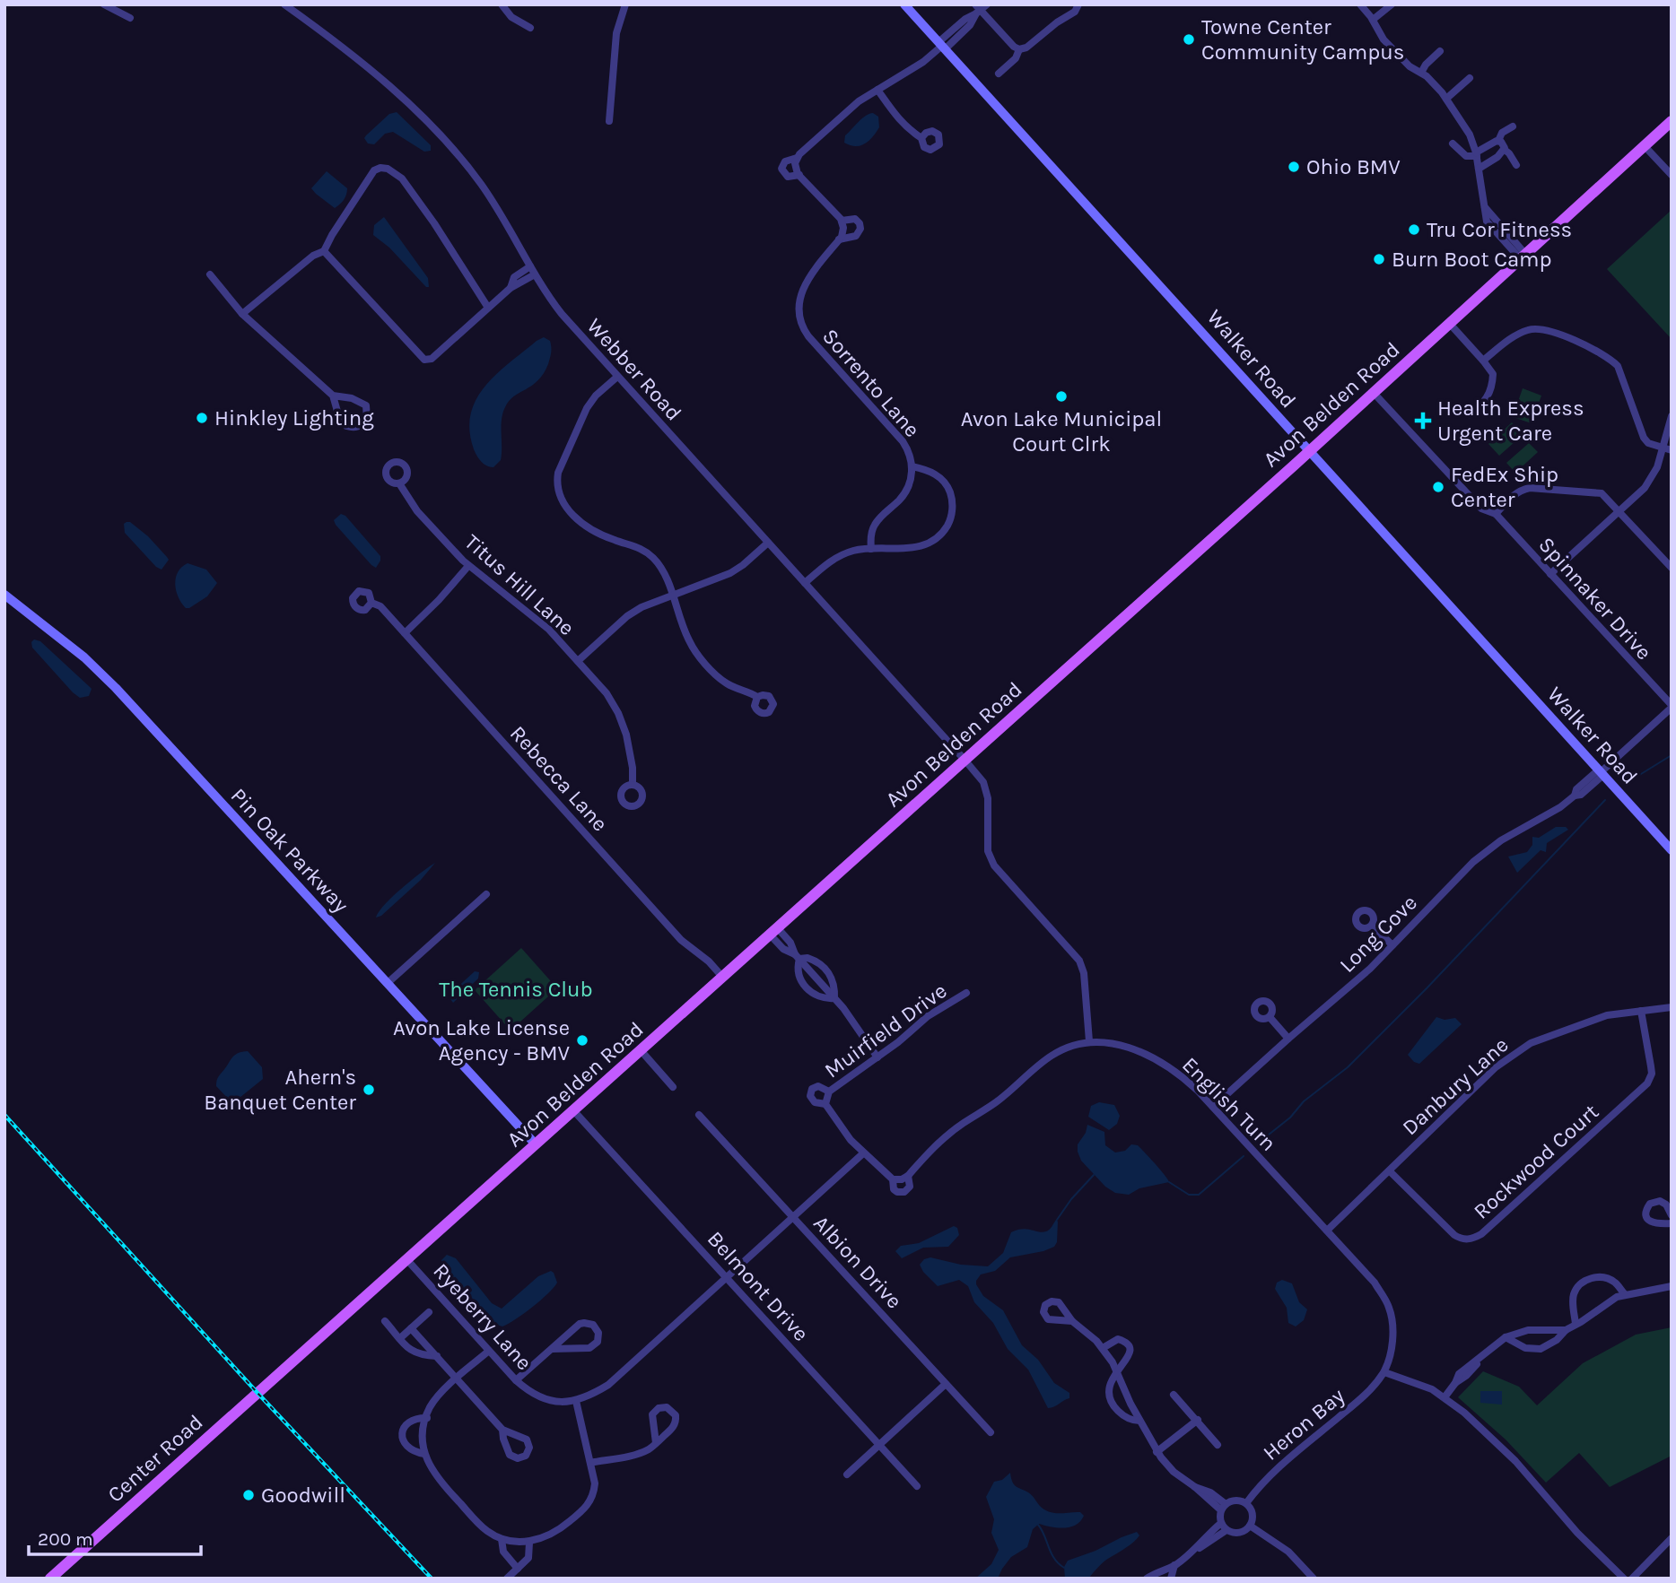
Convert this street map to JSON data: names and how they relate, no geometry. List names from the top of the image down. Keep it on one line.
{"streets":{"main road":["Avon Belden Road","Center Road"],"street":["Walker Road","Webber Road","Sorrento Lane","Titus Hill Lane","Spinnaker Drive","Rebecca Lane","Pin Oak Parkway","Long Cove","Muirfield Drive","Danbury Lane","English Turn","Rockwood Court","Albion Drive","Belmont Drive","Ryeberry Lane","Heron Bay"]},"crossings":[["Walker Road","Sorrento Lane"],["Walker Road","Avon Belden Road"],["Walker Road","Long Cove"],["Webber Road","Avon Belden Road"],["Webber Road","English Turn"],["Avon Belden Road","Spinnaker Drive"],["Avon Belden Road","Rebecca Lane"],["Avon Belden Road","Pin Oak Parkway"],["Avon Belden Road","Belmont Drive"],["Avon Belden Road","Ryeberry Lane"],["Avon Belden Road","Center Road"],["Spinnaker Drive","Long Cove"],["Long Cove","English Turn"],["Muirfield Drive","Ryeberry Lane"],["Danbury Lane","English Turn"],["Danbury Lane","Rockwood Court"],["English Turn","Heron Bay"],["Albion Drive","Ryeberry Lane"],["Belmont Drive","Ryeberry Lane"]],"parks":["The Tennis Club"],"places":{"other":["Towne Center Community Campus","Ohio BMV","Tru Cor Fitness","Burn Boot Camp","Avon Lake Municipal Court Clrk","Hinkley Lighting","FedEx Ship Center","Avon Lake License Agency - BMV","Ahern's Banquet Center","Goodwill"],"health":["Health Express Urgent Care"]},"scale_bar":"200 m"}
